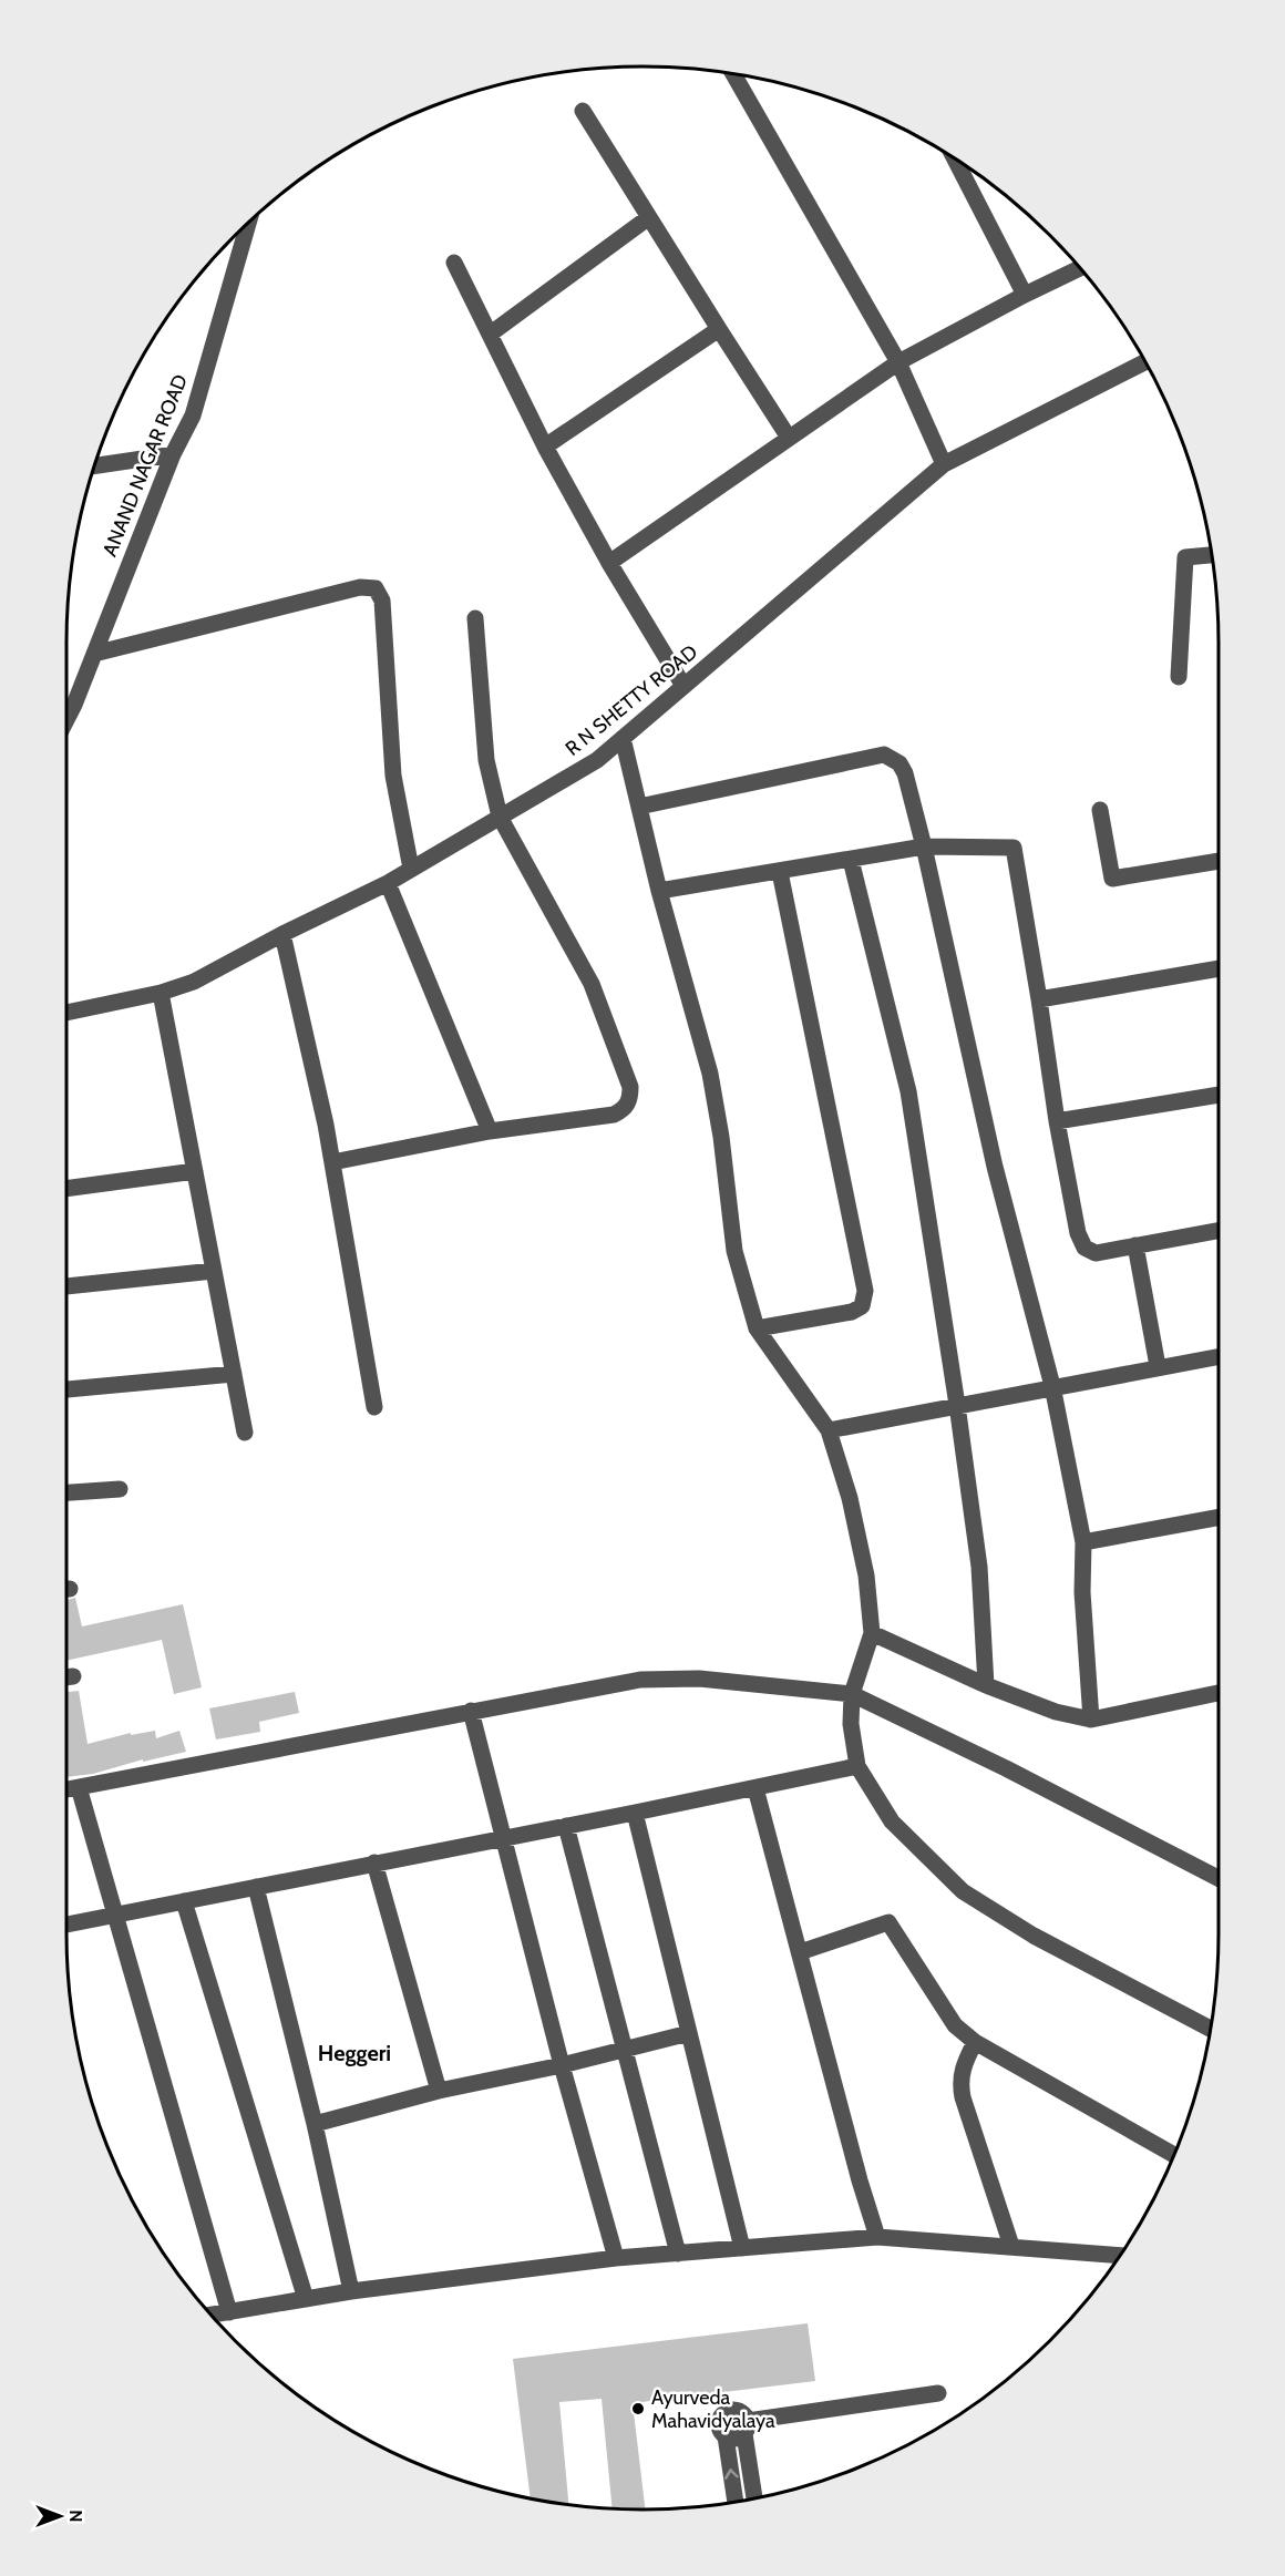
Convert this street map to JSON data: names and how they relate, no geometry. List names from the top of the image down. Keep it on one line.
{"streets":{"street":["ANAND NAGAR ROAD","R N SHETTY ROAD"]},"districts":["Heggeri"],"places":["Ayurveda Mahavidyalaya"],"north":"right"}
